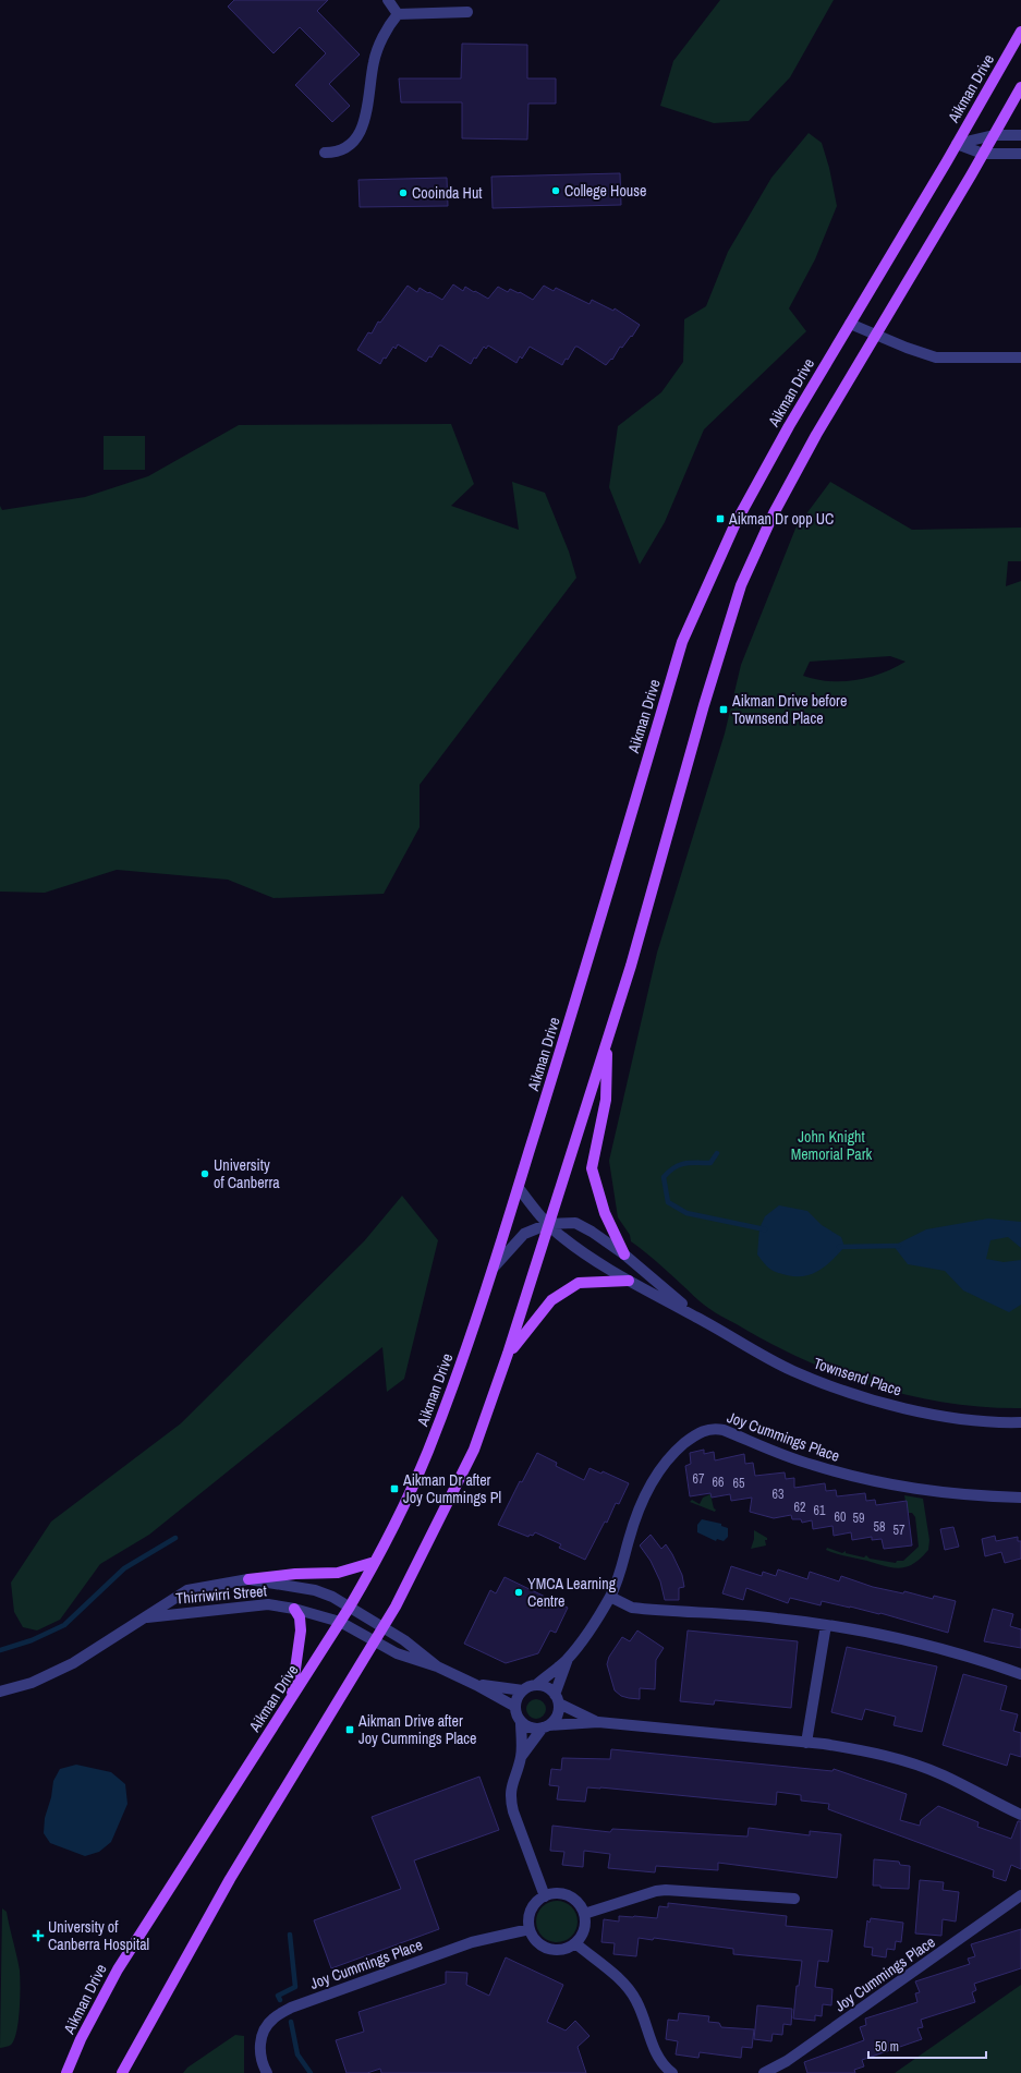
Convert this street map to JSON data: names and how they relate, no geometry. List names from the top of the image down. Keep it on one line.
{"streets":{"main road":["Aikman Drive"],"street":["Townsend Place","Joy Cummings Place","Thirriwirri Street"]},"crossings":[["Aikman Drive","Townsend Place"],["Aikman Drive","Joy Cummings Place"],["Aikman Drive","Thirriwirri Street"],["Joy Cummings Place","Thirriwirri Street"]],"parks":["John Knight Memorial Park"],"places":{"other":["College House","Cooinda Hut","University of Canberra","YMCA Learning Centre"],"transit":["Aikman Dr opp UC","Aikman Drive before Townsend Place","Aikman Dr after Joy Cummings Pl","Aikman Drive after Joy Cummings Place"],"health":["University of Canberra Hospital"]},"house_numbers":["67","66","65","63","62","61","60","59","58","57"],"scale_bar":"50 m"}
